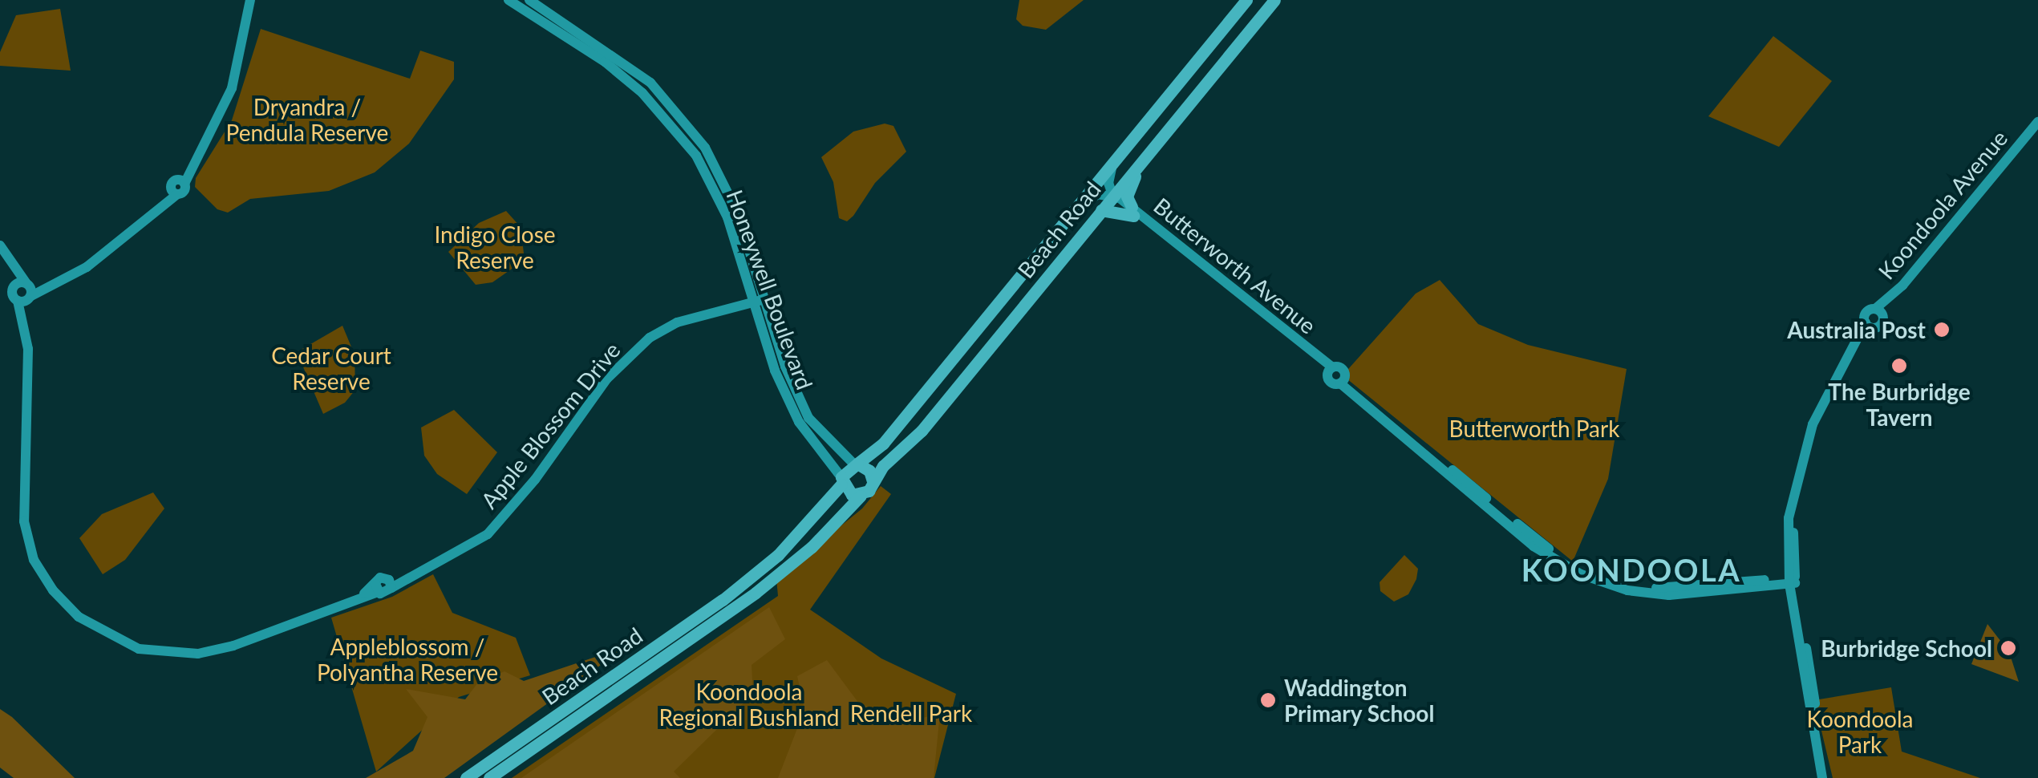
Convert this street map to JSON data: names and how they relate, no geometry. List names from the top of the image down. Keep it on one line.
{"streets":{"main road":["Beach Road"],"street":["Koondoola Avenue","Butterworth Avenue","Honeywell Boulevard","Apple Blossom Drive"]},"crossings":[["Beach Road","Butterworth Avenue"],["Beach Road","Honeywell Boulevard"],["Honeywell Boulevard","Apple Blossom Drive"]],"districts":["KOONDOOLA"],"parks":["Dryandra / Pendula Reserve","Indigo Close Reserve","Cedar Court Reserve","Butterworth Park","Appleblossom / Polyantha Reserve","Koondoola Regional Bushland","Rendell Park","Koondoola Park"],"places":["Australia Post","The Burbridge Tavern","Burbridge School","Waddington Primary School"]}
